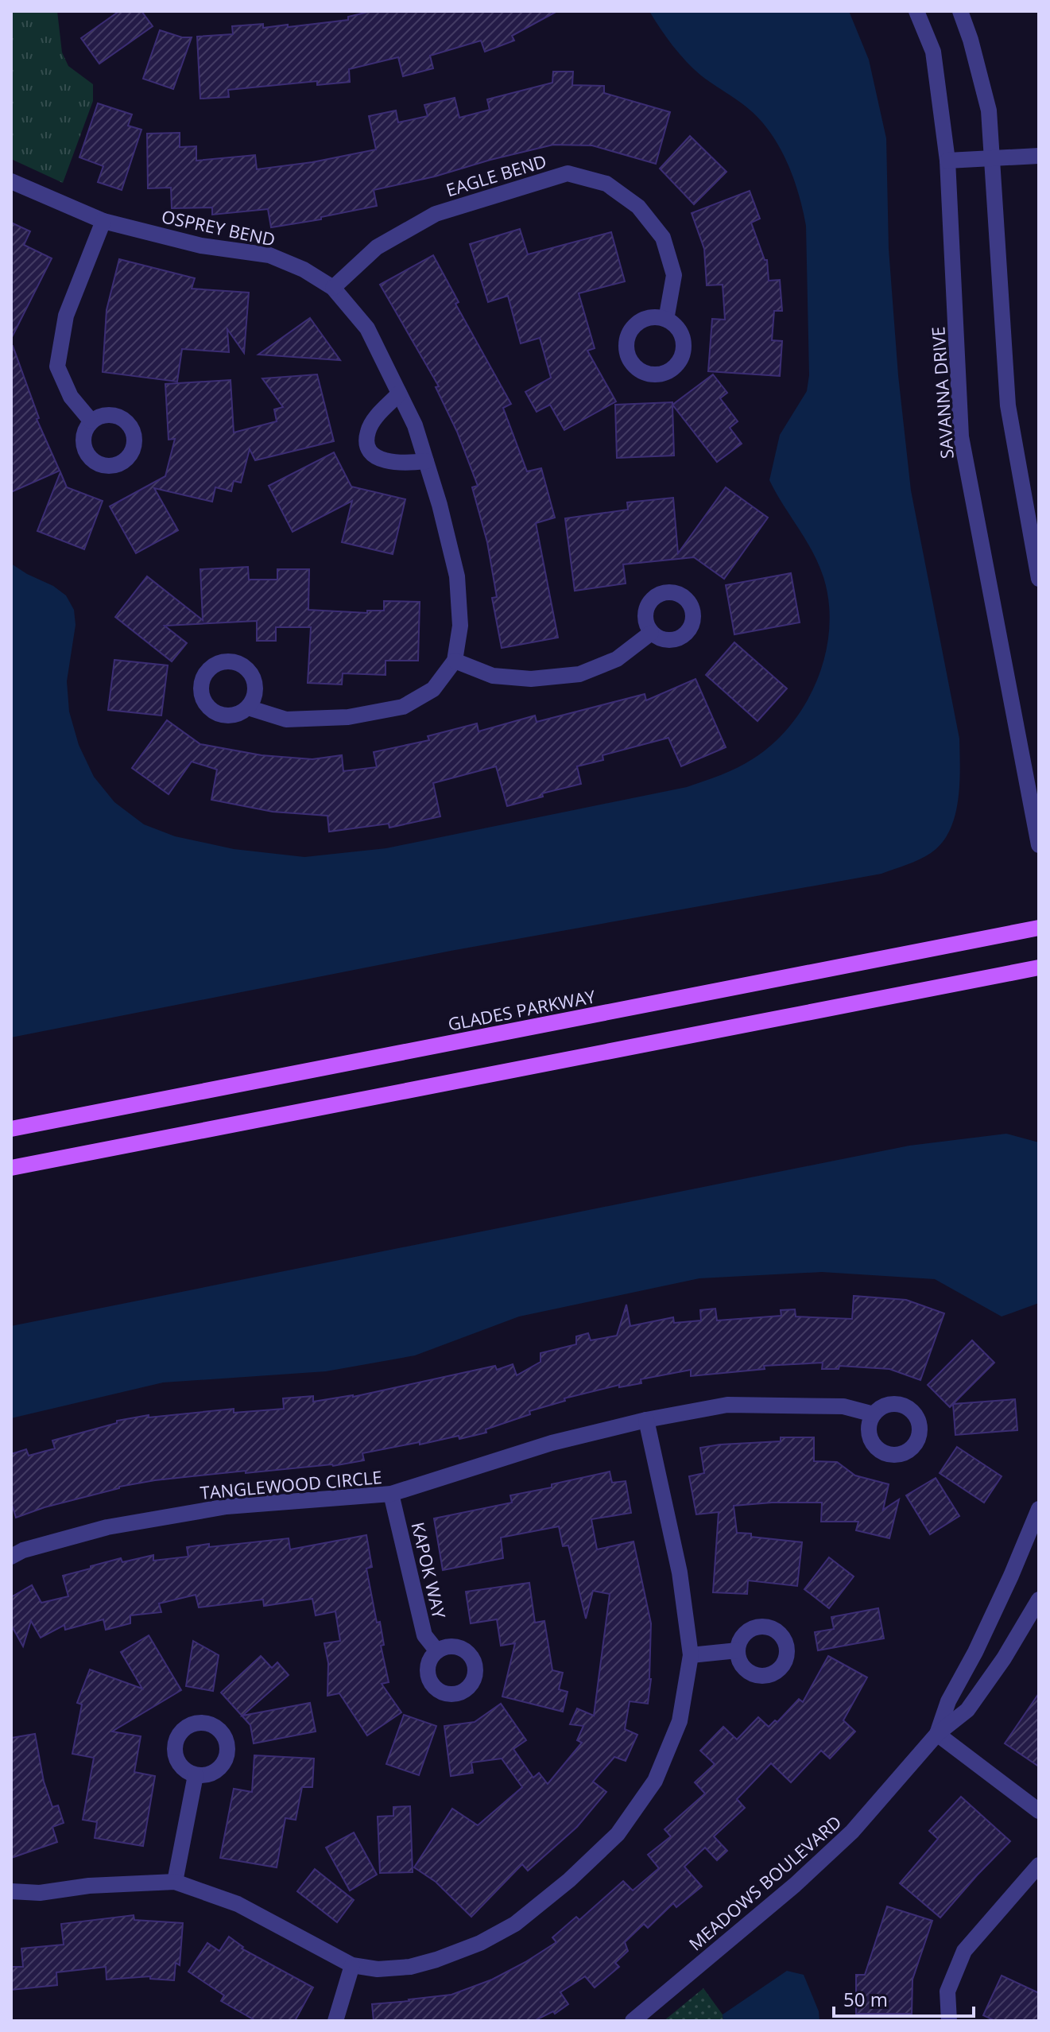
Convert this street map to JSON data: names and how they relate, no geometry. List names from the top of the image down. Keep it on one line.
{"streets":{"main road":["GLADES PARKWAY"],"street":["EAGLE BEND","OSPREY BEND","SAVANNA DRIVE","TANGLEWOOD CIRCLE","KAPOK WAY","MEADOWS BOULEVARD"]},"crossings":[["EAGLE BEND","OSPREY BEND"],["TANGLEWOOD CIRCLE","KAPOK WAY"]],"scale_bar":"50 m"}
